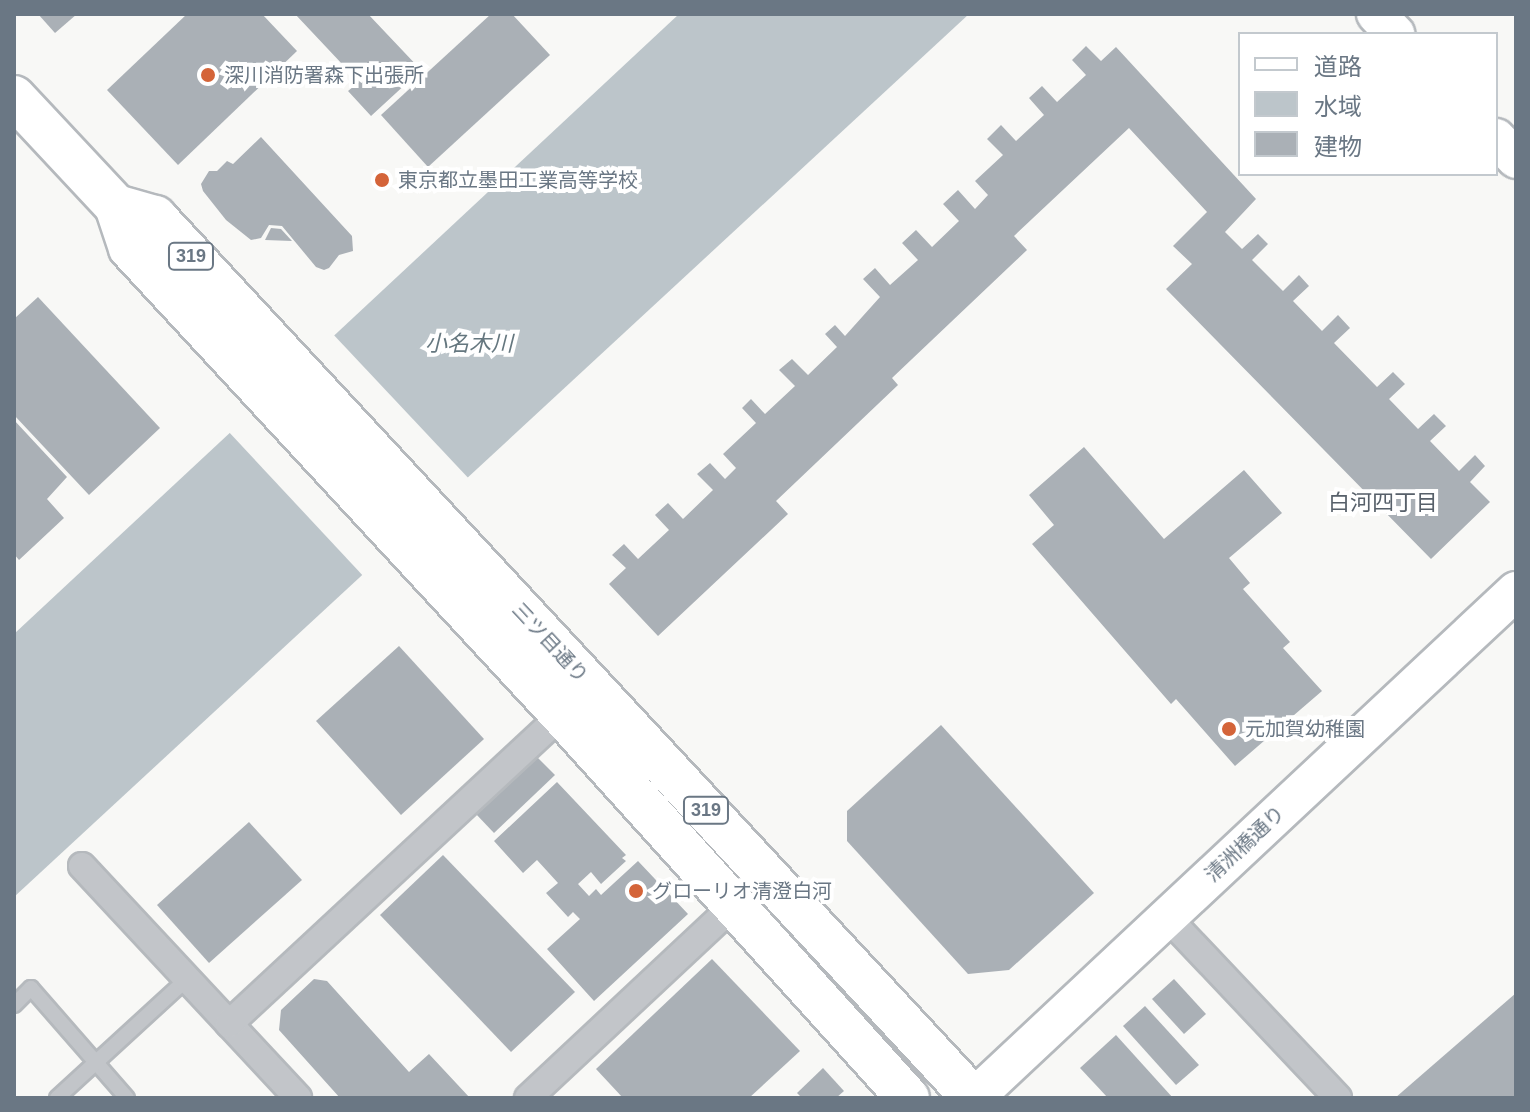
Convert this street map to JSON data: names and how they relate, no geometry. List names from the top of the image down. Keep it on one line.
{"streets":{"main road":["319","三ツ目通り","清洲橋通り"]},"crossings":[["三ツ目通り","清洲橋通り"]],"districts":["白河四丁目"],"water":["小名木川"],"places":["深川消防署森下出張所","東京都立墨田工業高等学校","元加賀幼稚園","グローリオ清澄白河"],"legend":["道路","水域","建物"]}
